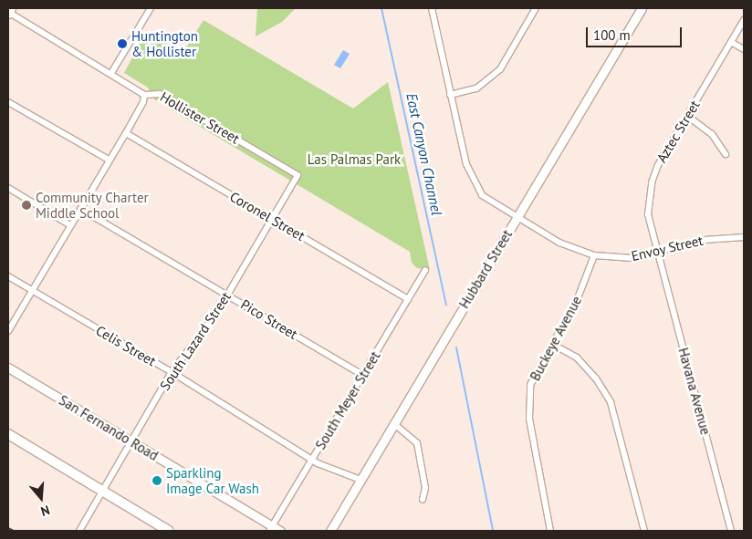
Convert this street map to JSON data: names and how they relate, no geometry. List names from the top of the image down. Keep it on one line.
{"streets":{"main road":["Hubbard Street","San Fernando Road"],"street":["Hollister Street","Aztec Street","Coronel Street","Envoy Street","Pico Street","Buckeye Avenue","South Lazard Street","Celis Street","Havana Avenue","South Meyer Street"]},"crossings":[["Hollister Street","South Lazard Street"],["Aztec Street","Envoy Street"],["Aztec Street","Havana Avenue"],["Coronel Street","South Lazard Street"],["Coronel Street","South Meyer Street"],["Envoy Street","Hubbard Street"],["Envoy Street","Buckeye Avenue"],["Envoy Street","Havana Avenue"],["Hubbard Street","Celis Street"],["Pico Street","South Lazard Street"],["Pico Street","South Meyer Street"],["South Lazard Street","Celis Street"],["South Lazard Street","San Fernando Road"],["Celis Street","South Meyer Street"],["South Meyer Street","San Fernando Road"]],"water":["East Canyon Channel"],"parks":["Las Palmas Park"],"places":["Huntington & Hollister","Community Charter Middle School","Sparkling Image Car Wash"],"scale_bar":"100 m","north":"bottom"}
